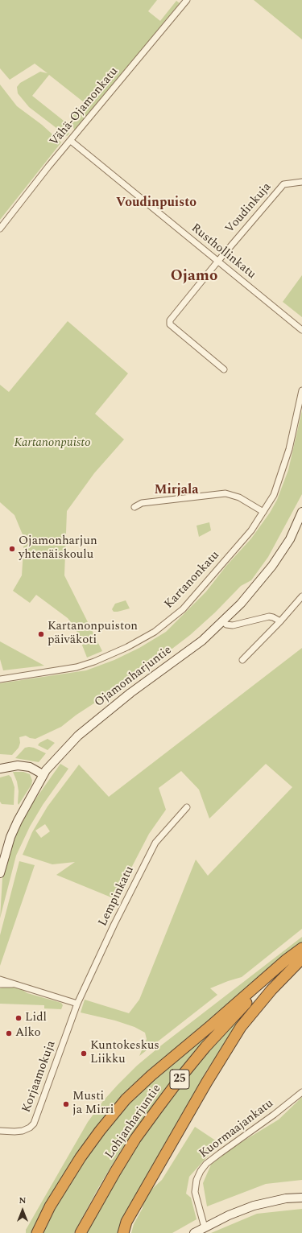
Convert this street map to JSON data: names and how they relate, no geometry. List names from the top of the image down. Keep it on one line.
{"streets":{"highway":["25","Lohjanharjuntie"],"main road":["Ojamonharjuntie"],"street":["Vähä-Ojamonkatu","Voudinkuja","Rusthollinkatu","Kartanonkatu","Lempinkatu","Korjaamokuja","Kuormaajankatu"]},"crossings":[["Vähä-Ojamonkatu","Rusthollinkatu"],["Voudinkuja","Rusthollinkatu"],["Lempinkatu","Korjaamokuja"]],"districts":["Voudinpuisto","Ojamo","Mirjala"],"parks":["Kartanonpuisto"],"places":["Ojamonharjun yhtenäiskoulu","Kartanonpuiston päiväkoti","Lidl","Alko","Kuntokeskus Liikku","Musti ja Mirri"],"north":"top"}
